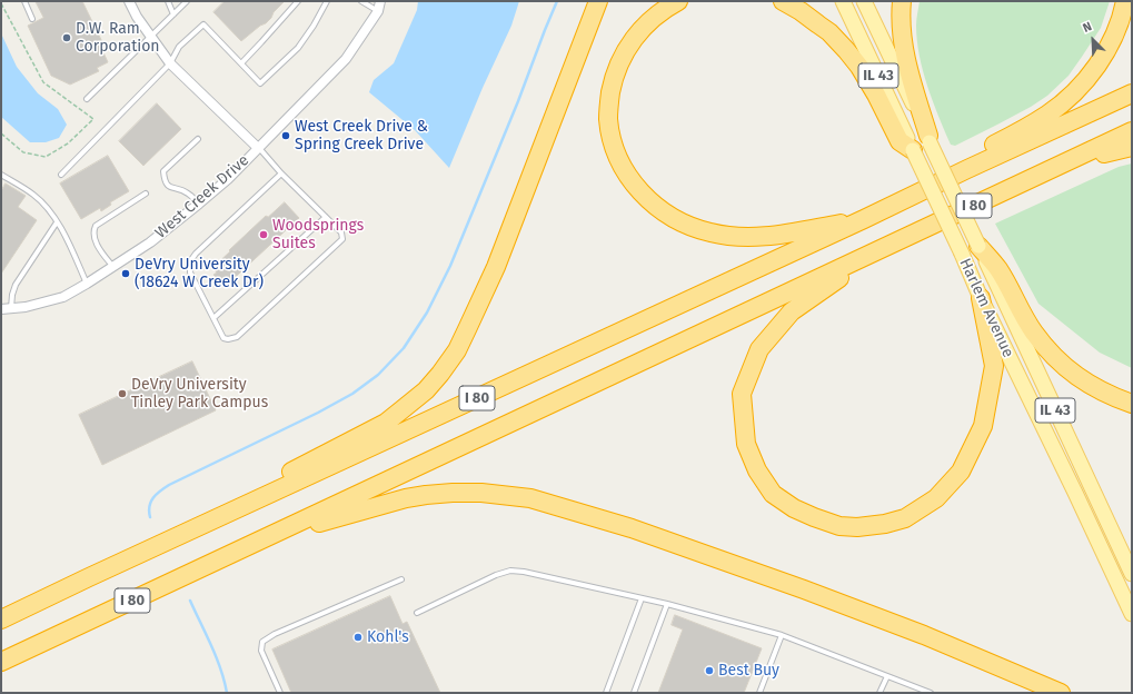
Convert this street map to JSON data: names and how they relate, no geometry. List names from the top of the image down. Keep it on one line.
{"streets":{"highway":["I 80"],"main road":["IL 43","Harlem Avenue"],"street":["West Creek Drive"]},"places":["D.W. Ram Corporation","West Creek Drive & Spring Creek Drive","Woodsprings Suites","DeVry University (18624 W Creek Dr)","DeVry University Tinley Park Campus","Kohl's","Best Buy"],"north":"top left"}
